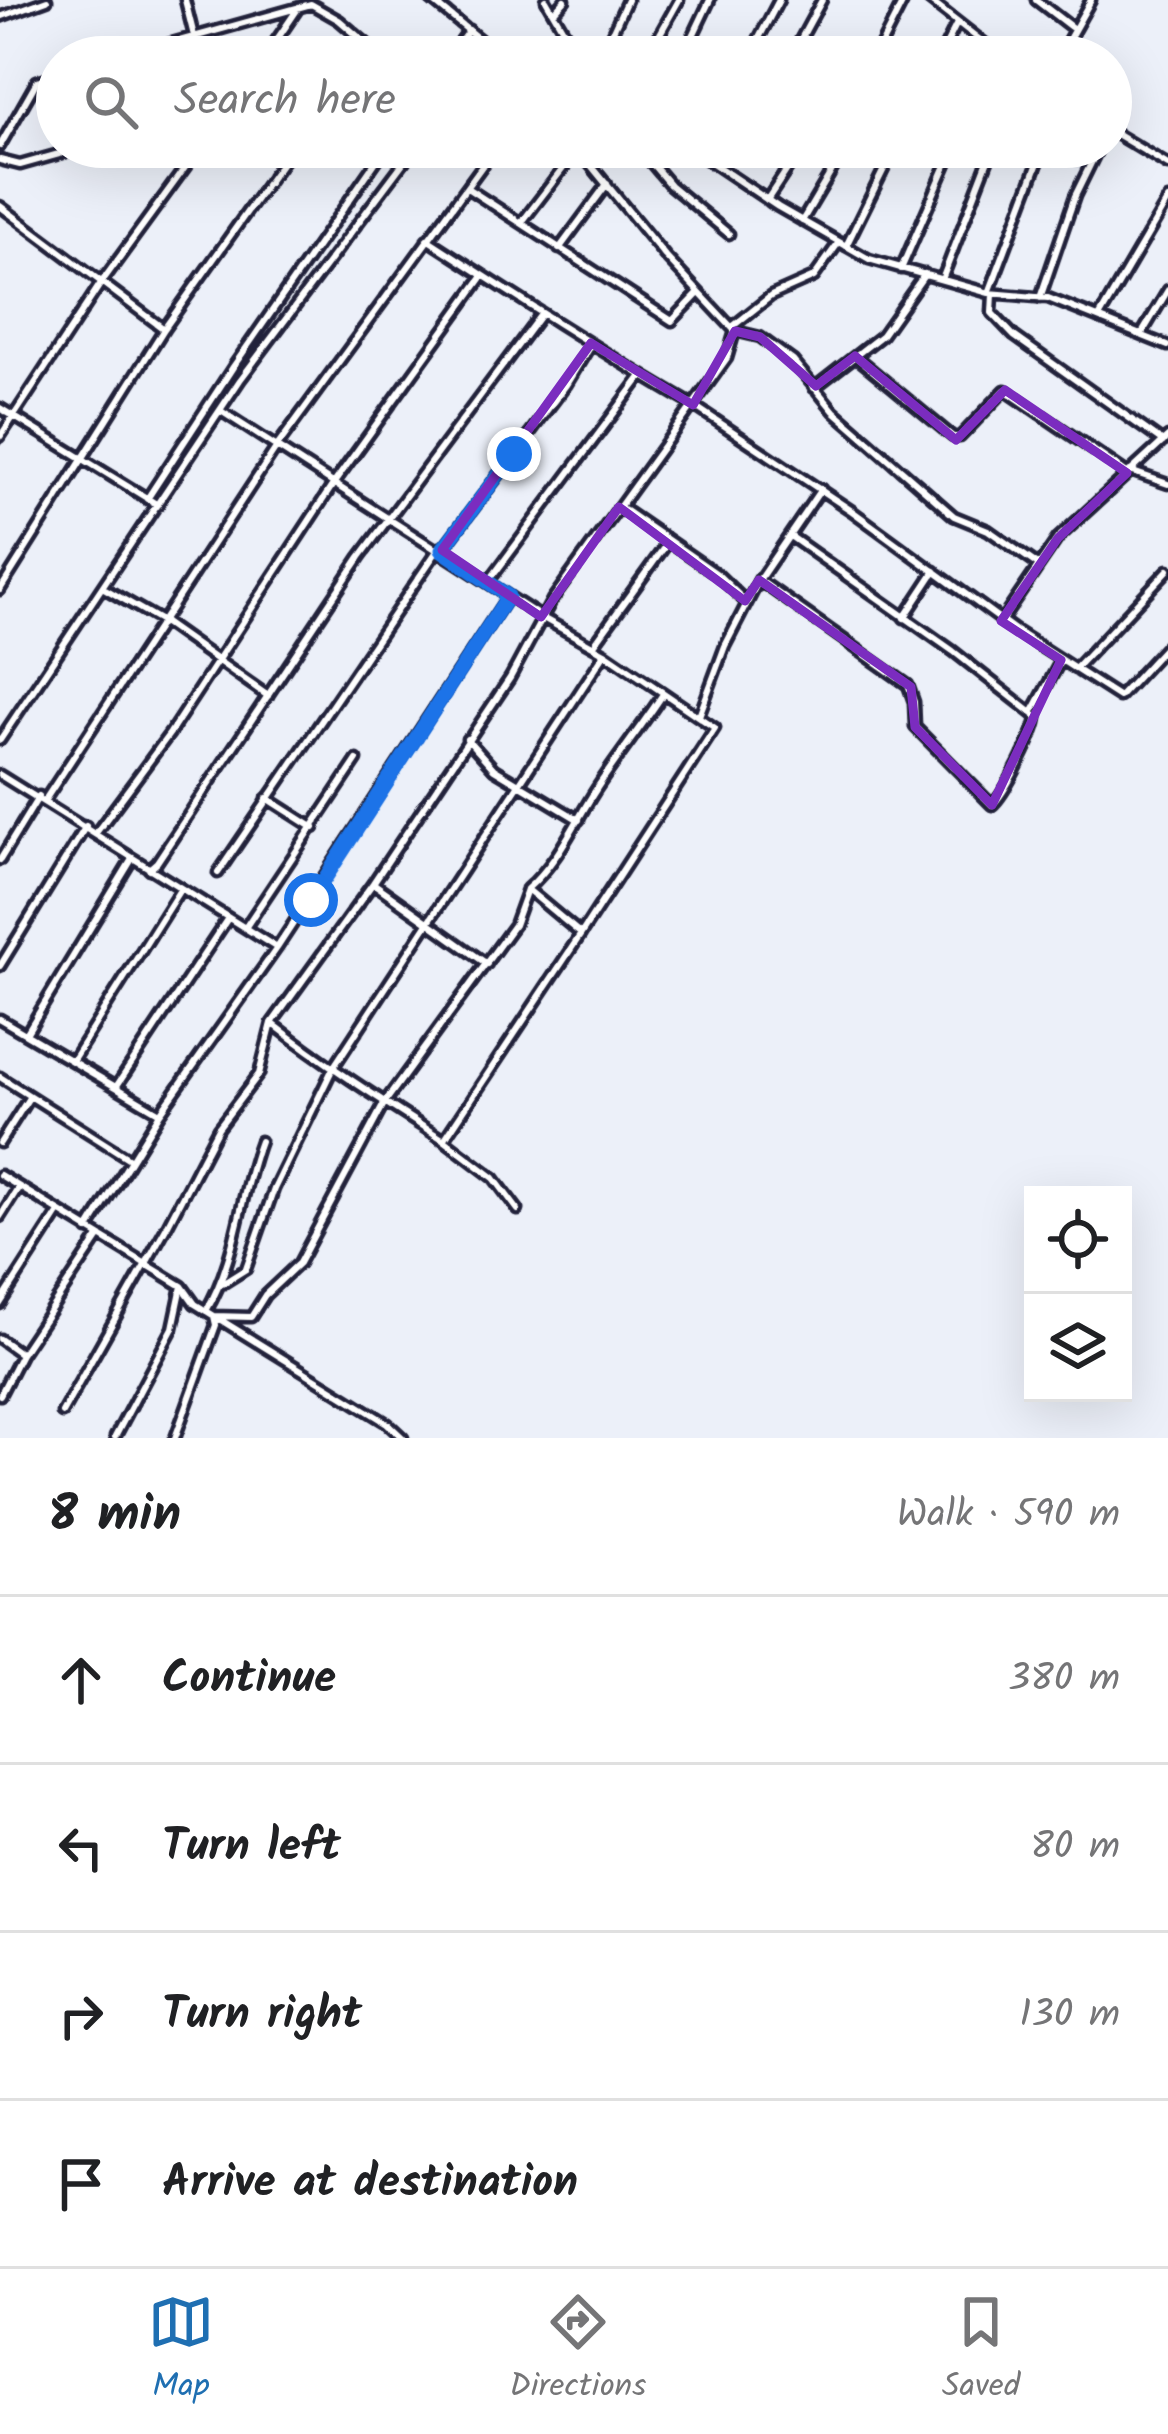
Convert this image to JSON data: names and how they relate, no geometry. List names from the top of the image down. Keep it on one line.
{"page":{"search":"Search here","heading":["8 min","Walk · 590 m"],"list":[["Continue","380 m"],["Turn left","80 m"],["Turn right","130 m"],"Arrive at destination"],"nav":["Map","Directions","Saved"]}}
